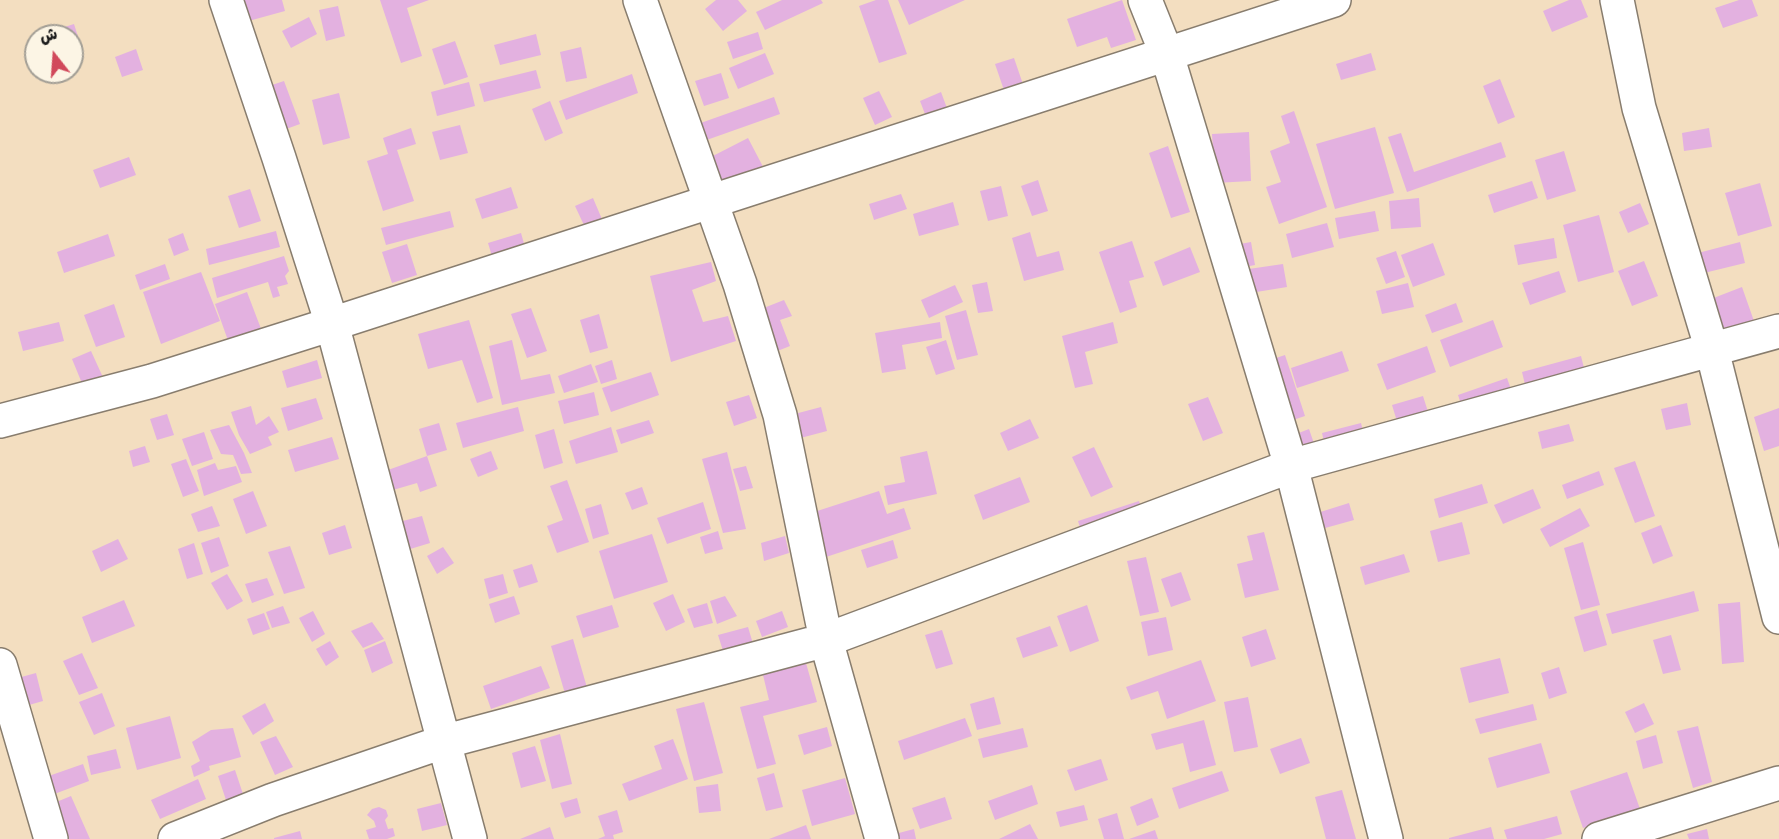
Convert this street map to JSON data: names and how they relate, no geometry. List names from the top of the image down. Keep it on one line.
{"north":"top"}
